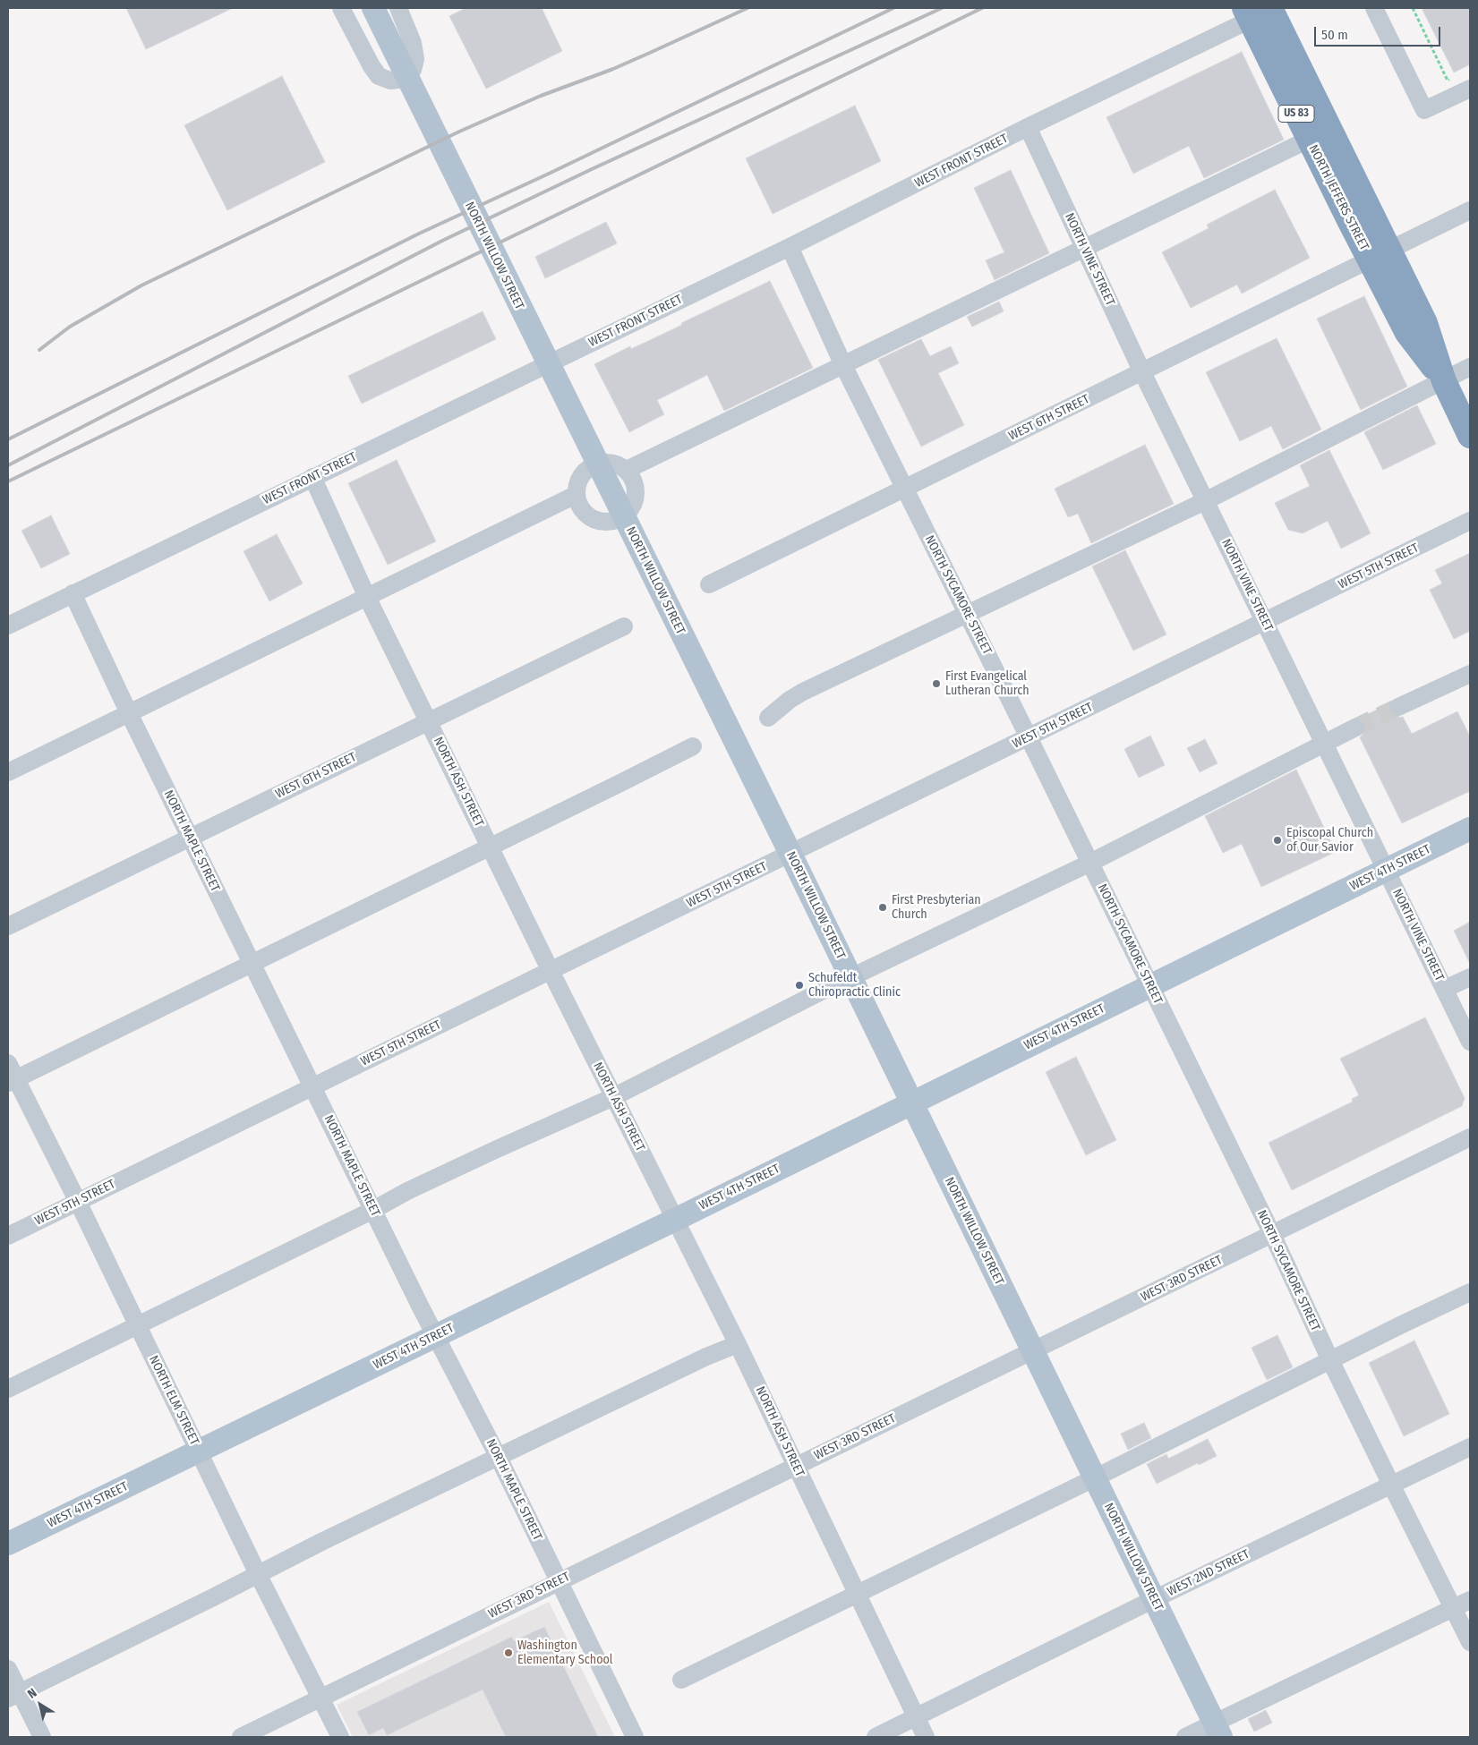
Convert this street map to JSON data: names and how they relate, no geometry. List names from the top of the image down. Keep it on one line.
{"streets":{"highway":["US 83","NORTH JEFFERS STREET"],"main road":["NORTH WILLOW STREET","WEST 4TH STREET"],"street":["WEST FRONT STREET","NORTH VINE STREET","WEST 6TH STREET","WEST 5TH STREET","NORTH SYCAMORE STREET","NORTH ASH STREET","NORTH MAPLE STREET","WEST 3RD STREET","NORTH ELM STREET","WEST 2ND STREET"]},"crossings":[["WEST FRONT STREET","NORTH JEFFERS STREET"],["WEST FRONT STREET","NORTH VINE STREET"],["WEST FRONT STREET","NORTH SYCAMORE STREET"],["WEST FRONT STREET","NORTH ASH STREET"],["WEST FRONT STREET","NORTH MAPLE STREET"],["NORTH JEFFERS STREET","WEST 6TH STREET"],["NORTH WILLOW STREET","WEST 5TH STREET"],["NORTH WILLOW STREET","WEST 4TH STREET"],["NORTH WILLOW STREET","WEST 3RD STREET"],["NORTH WILLOW STREET","WEST 2ND STREET"],["NORTH VINE STREET","WEST 6TH STREET"],["NORTH VINE STREET","WEST 5TH STREET"],["NORTH VINE STREET","WEST 4TH STREET"],["WEST 6TH STREET","NORTH SYCAMORE STREET"],["WEST 6TH STREET","NORTH ASH STREET"],["WEST 6TH STREET","NORTH MAPLE STREET"],["WEST 5TH STREET","NORTH SYCAMORE STREET"],["WEST 5TH STREET","NORTH ASH STREET"],["WEST 5TH STREET","NORTH MAPLE STREET"],["WEST 5TH STREET","NORTH ELM STREET"],["NORTH SYCAMORE STREET","WEST 4TH STREET"],["NORTH SYCAMORE STREET","WEST 3RD STREET"],["NORTH SYCAMORE STREET","WEST 2ND STREET"],["NORTH ASH STREET","WEST 4TH STREET"],["NORTH ASH STREET","WEST 3RD STREET"],["NORTH ASH STREET","WEST 2ND STREET"],["NORTH MAPLE STREET","WEST 4TH STREET"],["NORTH MAPLE STREET","WEST 3RD STREET"],["WEST 4TH STREET","NORTH ELM STREET"],["WEST 3RD STREET","NORTH ELM STREET"]],"places":["First Evangelical Lutheran Church","Episcopal Church of Our Savior","First Presbyterian Church","Schufeldt Chiropractic Clinic","Washington Elementary School"],"scale_bar":"50 m","north":"top left"}
